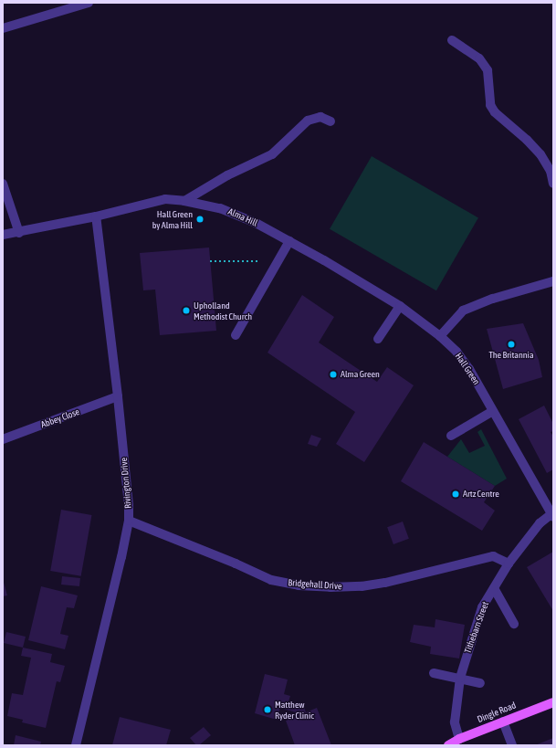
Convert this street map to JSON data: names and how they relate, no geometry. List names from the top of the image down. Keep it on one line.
{"streets":{"main road":["Dingle Road"],"street":["Alma Hill","Hall Green","Abbey Close","Rivington Drive","Bridgehall Drive","Tithebarn Street"]},"crossings":[["Alma Hill","Hall Green"],["Alma Hill","Rivington Drive"],["Hall Green","Tithebarn Street"],["Abbey Close","Rivington Drive"],["Rivington Drive","Bridgehall Drive"],["Bridgehall Drive","Tithebarn Street"],["Tithebarn Street","Dingle Road"]],"places":["Hall Green by Alma Hill","Upholland Methodist Church","The Britannia","Alma Green","Artz Centre","Matthew Ryder Clinic"]}
